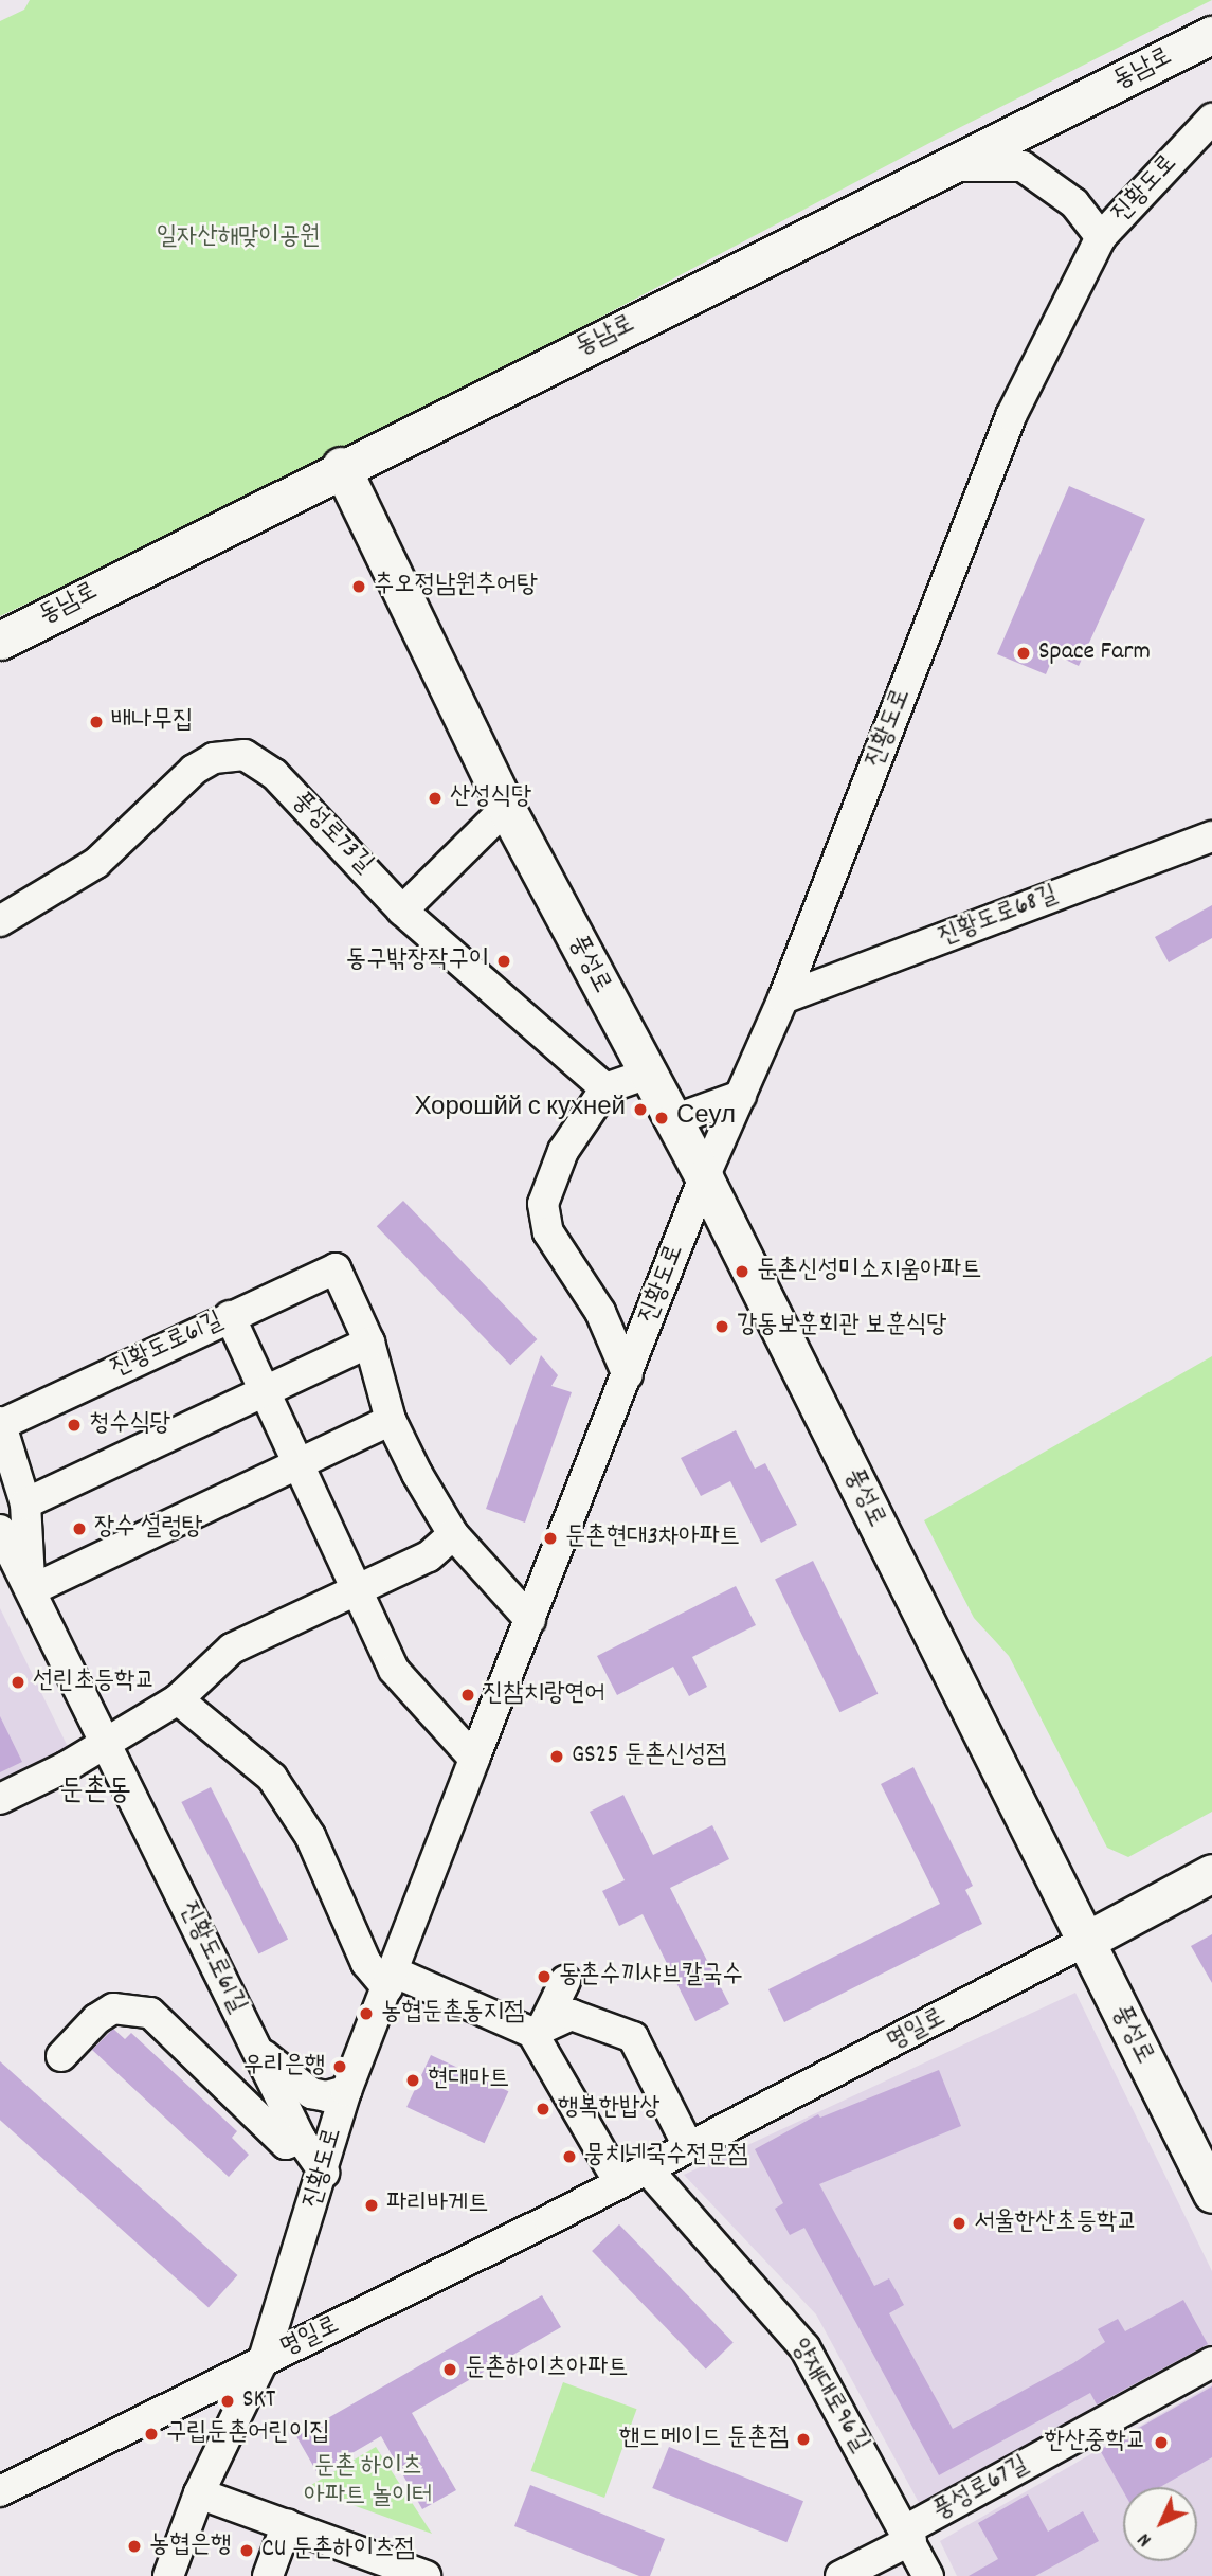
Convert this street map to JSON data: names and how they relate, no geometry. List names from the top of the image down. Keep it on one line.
{"streets":{"main road":["동남로","풍성로","명일로"],"street":["진황도로","풍성로73길","진황도로68길","진황도로61길","양재대로96길","풍성로67길"]},"crossings":[["동남로","풍성로"],["진황도로","풍성로73길"],["진황도로","진황도로68길"],["진황도로","풍성로"],["진황도로","진황도로61길"],["진황도로","명일로"],["풍성로","명일로"],["명일로","양재대로96길"],["양재대로96길","풍성로67길"]],"districts":["둔촌동"],"parks":["일자산해맞이공원","둔촌 하이츠 아파트 놀이터"],"places":["추오정남원추어탕","Space Farm","배나무집","산성식당","동구밖장작구이","Хорошйй с кухней","Сеул","둔촌신성미소지움아파트","강동보훈회관 보훈식당","청수식당","장수 설렁탕","둔촌현대3차아파트","선린초등학교","진참치랑연어","GS25 둔촌신성점","동촌수끼샤브칼국수","농협둔촌동지점","우리은행","현대마트","행복한밥상","뭉치네국수전문점","파리바게트","서울한산초등학교","둔촌하이츠아파트","SKT","구립둔촌어린이집","핸드메이드 둔촌점","한산중학교","농협은행","CU 둔촌하이츠점"],"north":"bottom left"}
